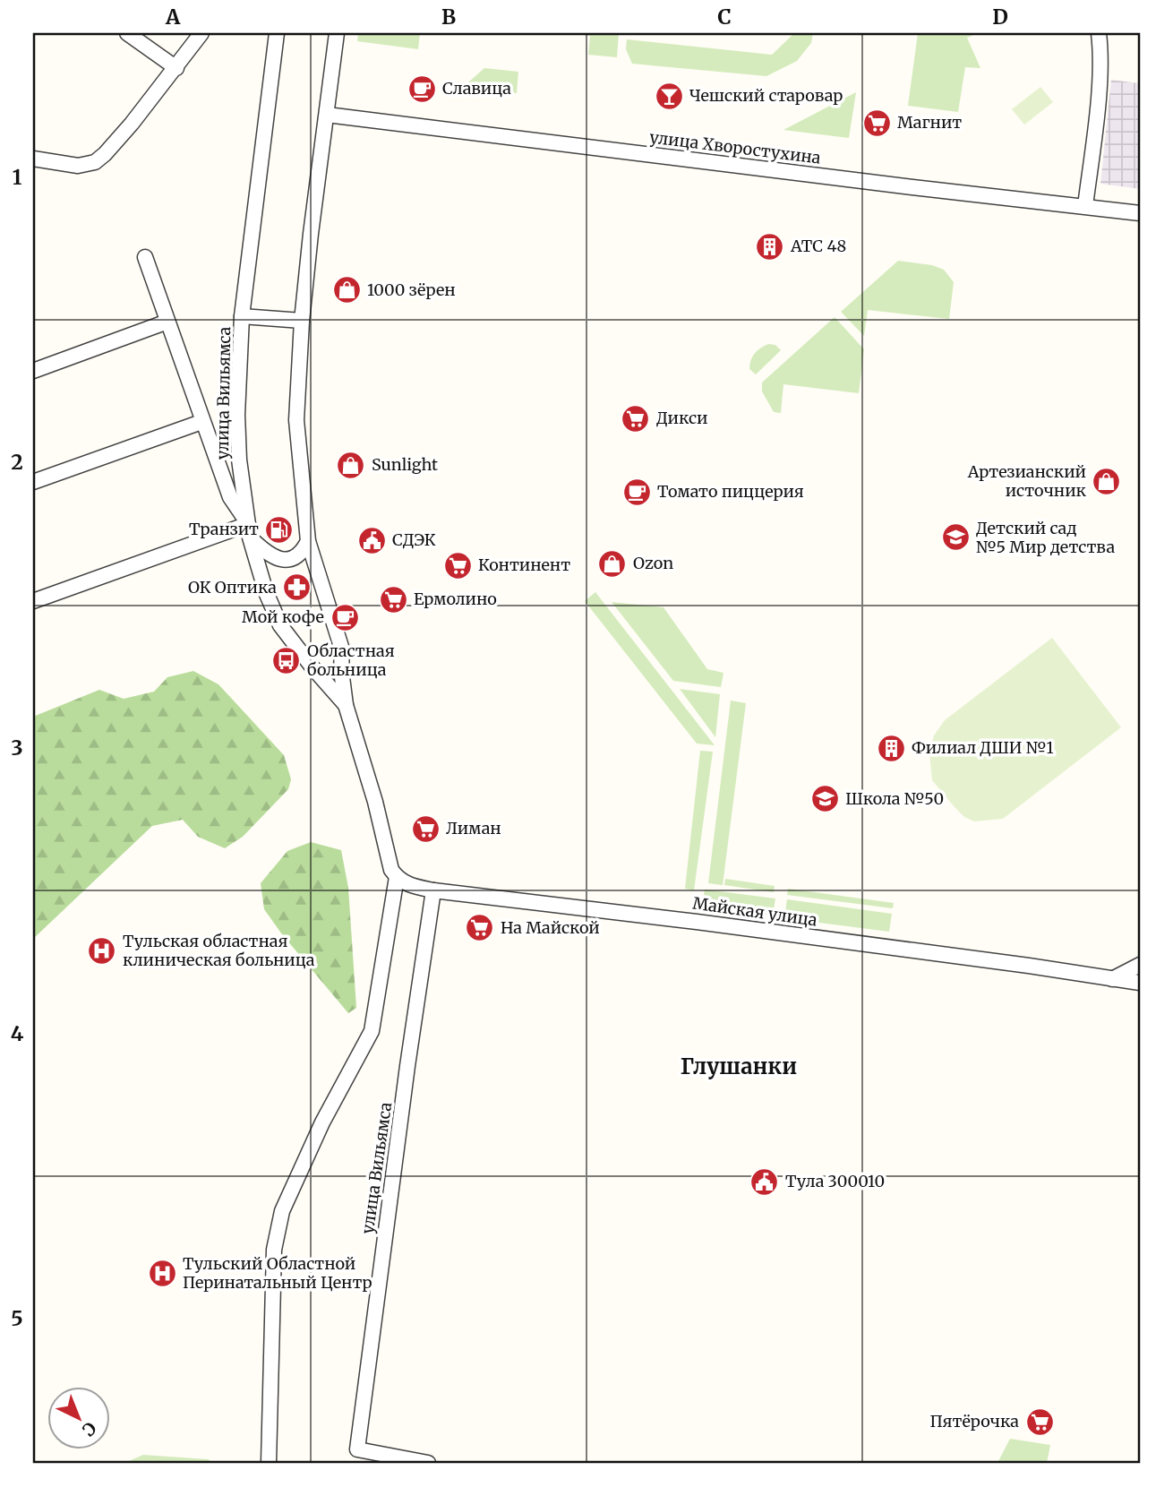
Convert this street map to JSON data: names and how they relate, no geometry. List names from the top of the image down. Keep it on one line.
{"streets":{"street":["улица Хворостухина","улица Вильямса","Майская улица"]},"crossings":[["улица Хворостухина","улица Вильямса"],["улица Вильямса","Майская улица"]],"districts":["Глушанки"],"places":{"cafe":["Славица","Томато пиццерия","Мой кофе"],"bar":["Чешский старовар"],"supermarket":["Магнит","Дикси","Континент","Ермолино","Лиман","На Майской","Пятёрочка"],"building":["АТС 48","Филиал ДШИ №1"],"shop":["1000 зёрен","Sunlight","Артезианский источник","Ozon"],"fuel station":["Транзит"],"school or university":["Детский сад №5 Мир детства","Школа №50"],"public building":["СДЭК","Тула 300010"],"pharmacy":["ОК Оптика"],"bus stop":["Областная больница"],"hospital":["Тульская областная клиническая больница","Тульский Областной Перинатальный Центр"]},"north":"bottom right","grid":{"columns":["A","B","C","D"],"rows":["1","2","3","4","5"]}}
